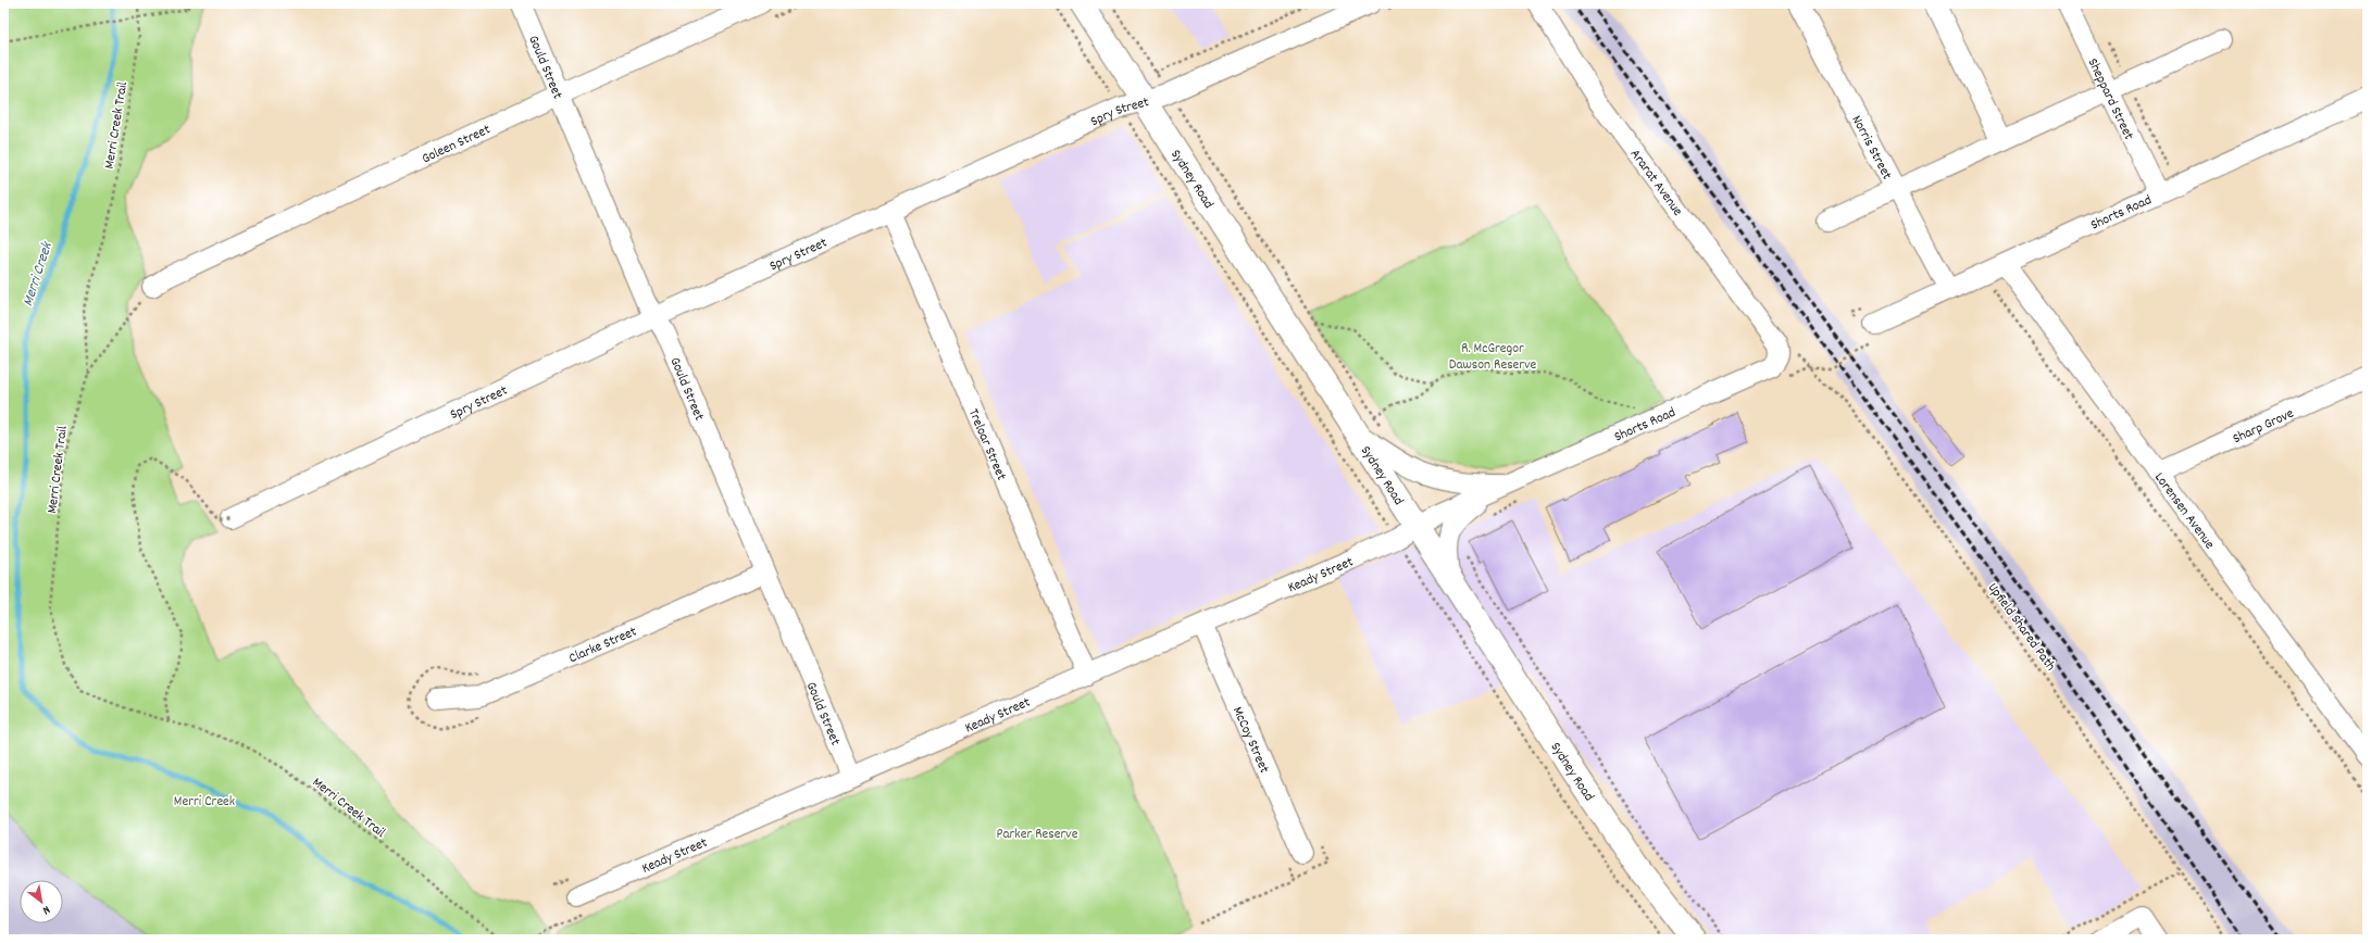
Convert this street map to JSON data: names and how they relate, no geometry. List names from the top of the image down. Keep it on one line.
{"streets":{"highway":["Sydney Road"],"street":["Gould Street","Sheppard Street","Spry Street","Goleen Street","Norris Street","Ararat Avenue","Shorts Road","Sharp Grove","Treloar Street","Lorensen Avenue","Keady Street","Clarke Street","McCoy Street"],"path":["Merri Creek Trail","Upfield Shared Path"]},"crossings":[["Gould Street","Spry Street"],["Gould Street","Goleen Street"],["Gould Street","Keady Street"],["Gould Street","Clarke Street"],["Sheppard Street","Shorts Road"],["Spry Street","Sydney Road"],["Spry Street","Treloar Street"],["Norris Street","Shorts Road"],["Sydney Road","Shorts Road"],["Sydney Road","Keady Street"],["Ararat Avenue","Shorts Road"],["Ararat Avenue","Upfield Shared Path"],["Shorts Road","Lorensen Avenue"],["Shorts Road","Keady Street"],["Shorts Road","Upfield Shared Path"],["Sharp Grove","Lorensen Avenue"],["Treloar Street","Keady Street"],["Keady Street","McCoy Street"]],"water":["Merri Creek"],"parks":["R. McGregor Dawson Reserve","Merri Creek","Parker Reserve"],"north":"bottom right"}
